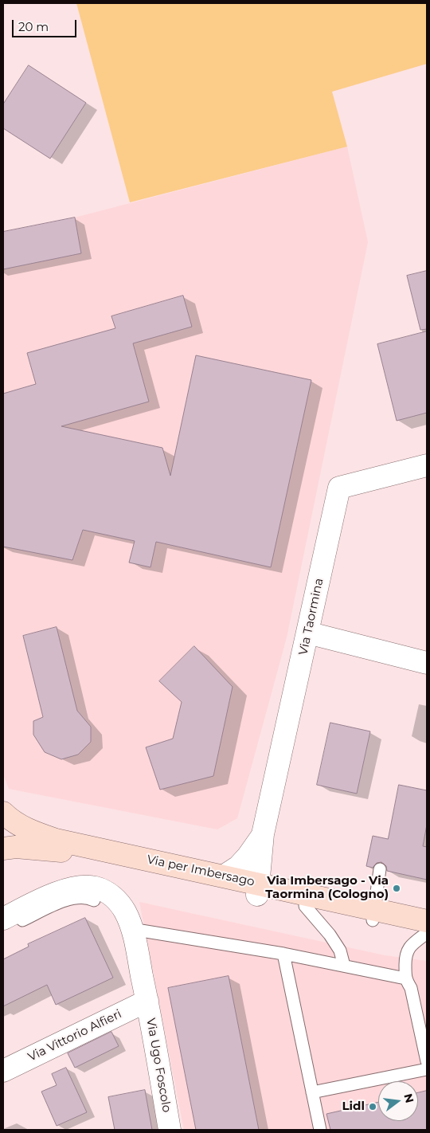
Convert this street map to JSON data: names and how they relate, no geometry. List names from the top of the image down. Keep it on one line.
{"streets":{"main road":["Via per Imbersago"],"street":["Via Taormina","Via Vittorio Alfieri","Via Ugo Foscolo"]},"crossings":[["Via Taormina","Via per Imbersago"],["Via Vittorio Alfieri","Via Ugo Foscolo"]],"places":["Via Imbersago - Via Taormina (Cologno)","Lidl"],"scale_bar":"20 m","north":"right"}
